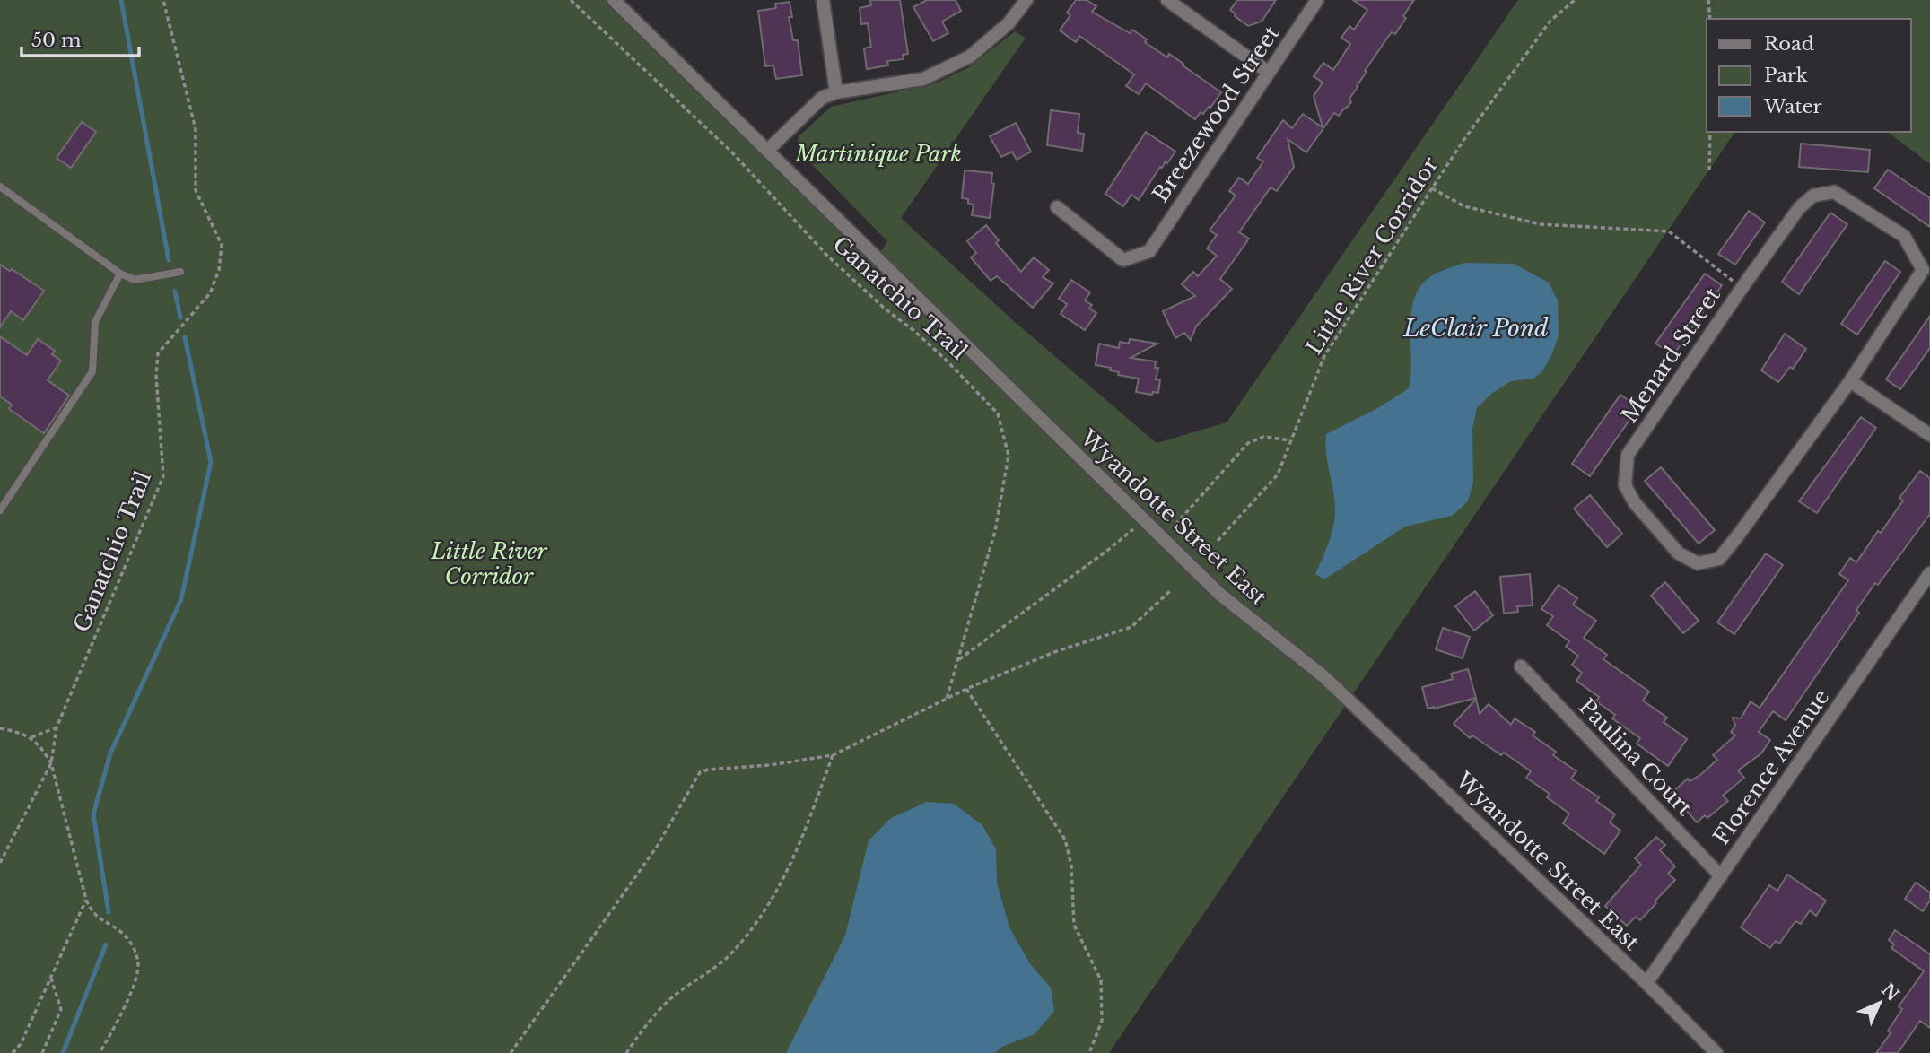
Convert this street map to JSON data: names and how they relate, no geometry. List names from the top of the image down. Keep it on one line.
{"streets":{"street":["Breezewood Street","Menard Street","Wyandotte Street East","Paulina Court","Florence Avenue"],"path":["Little River Corridor","Ganatchio Trail"]},"crossings":[["Wyandotte Street East","Florence Avenue"],["Paulina Court","Florence Avenue"]],"water":["LeClair Pond"],"parks":["Martinique Park","Little River Corridor"],"legend":["Road","Park","Water"],"scale_bar":"50 m","north":"top right"}
